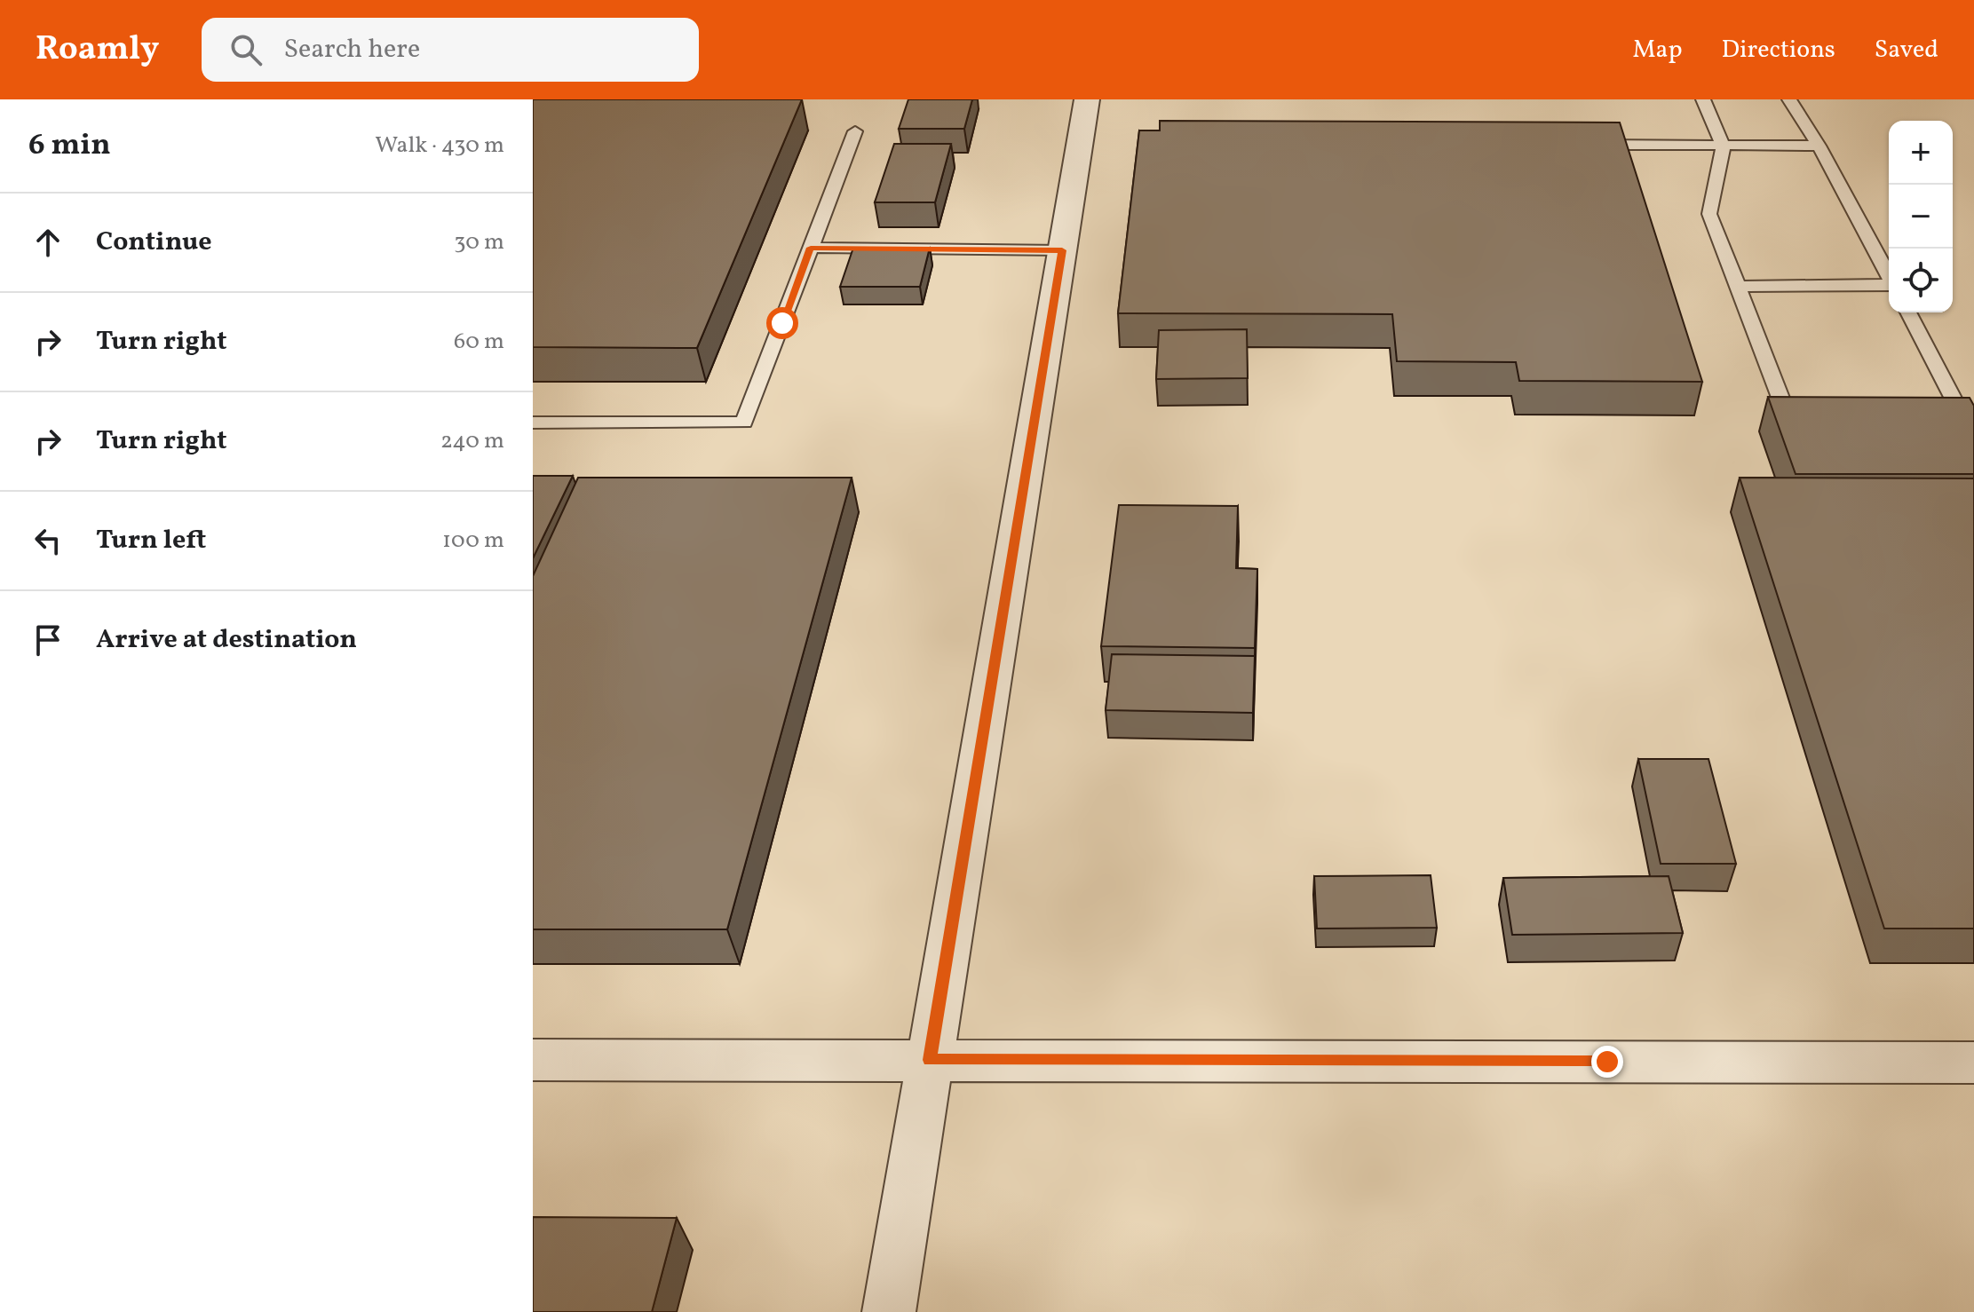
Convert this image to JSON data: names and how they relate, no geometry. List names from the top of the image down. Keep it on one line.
{"page":{"header":"Roamly","search":"Search here","nav":["Map","Directions","Saved"],"heading":["6 min","Walk · 430 m"],"map_buttons":["+","−"],"list":[["Continue","30 m"],["Turn right","60 m"],["Turn right","240 m"],["Turn left","100 m"],"Arrive at destination"]}}
